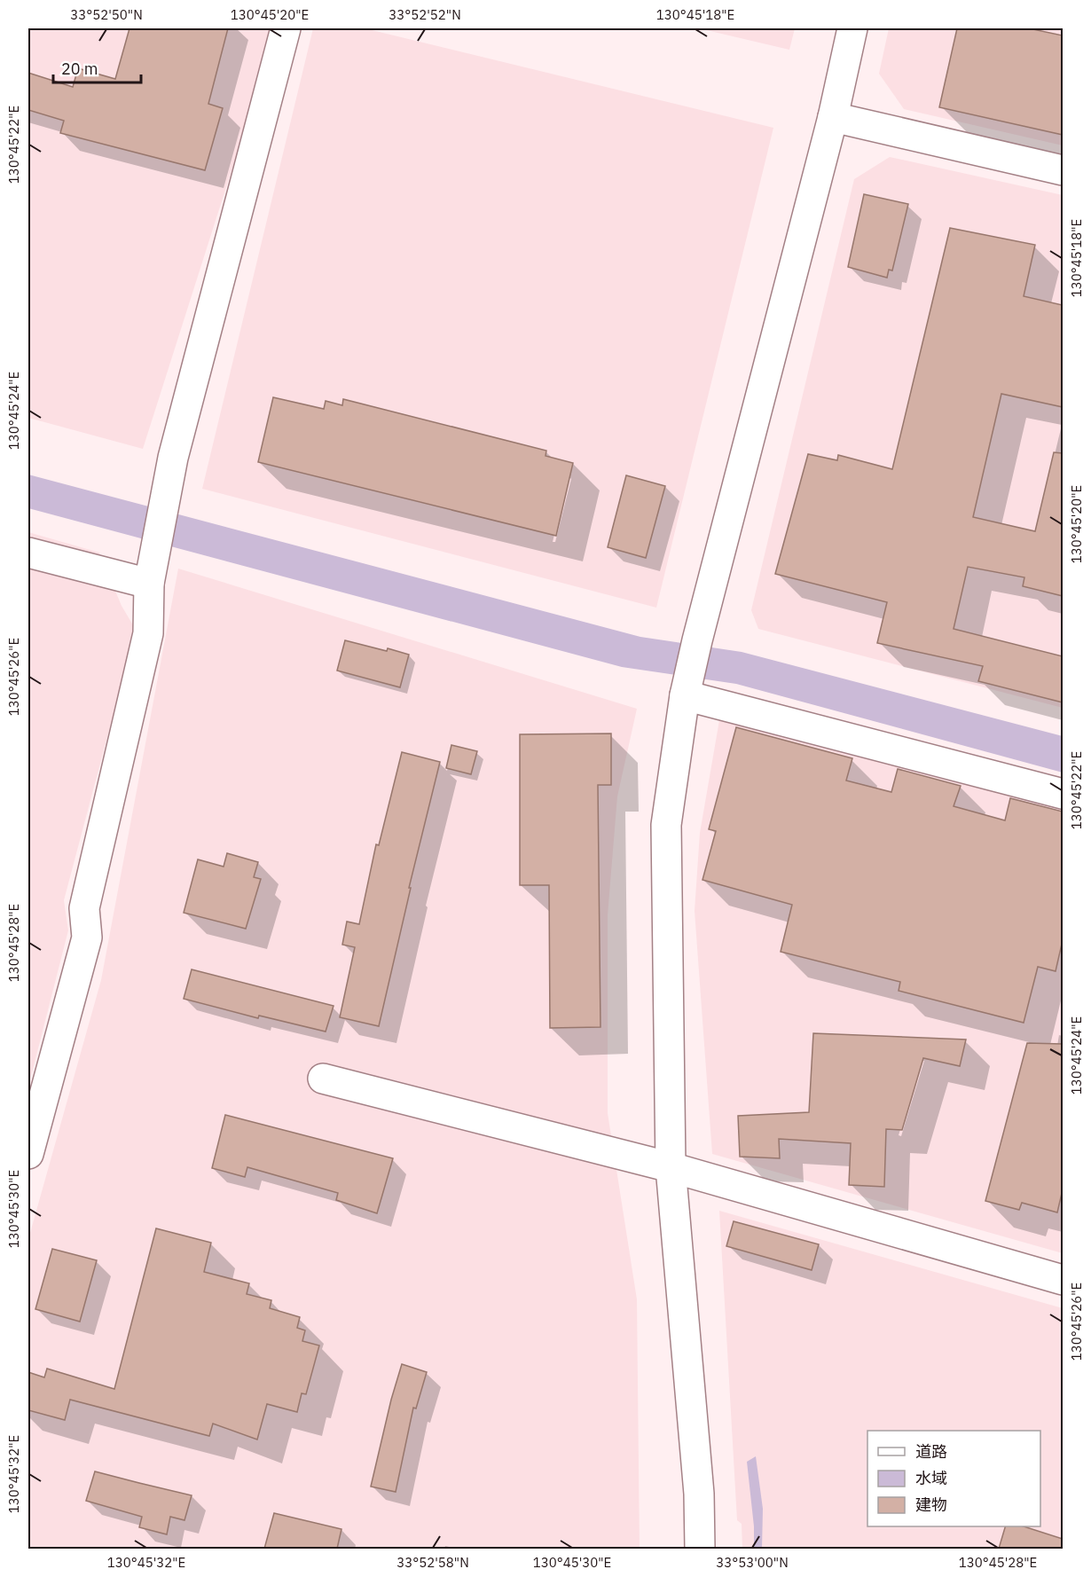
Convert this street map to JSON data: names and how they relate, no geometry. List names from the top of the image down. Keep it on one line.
{"legend":["道路","水域","建物"],"scale_bar":"20 m","coordinates":["33°52'50\"N","130°45'20\"E","33°52'52\"N","130°45'18\"E","130°45'22\"E","130°45'24\"E","130°45'26\"E","130°45'28\"E","130°45'30\"E","130°45'32\"E","33°52'58\"N","33°53'00\"N"]}
